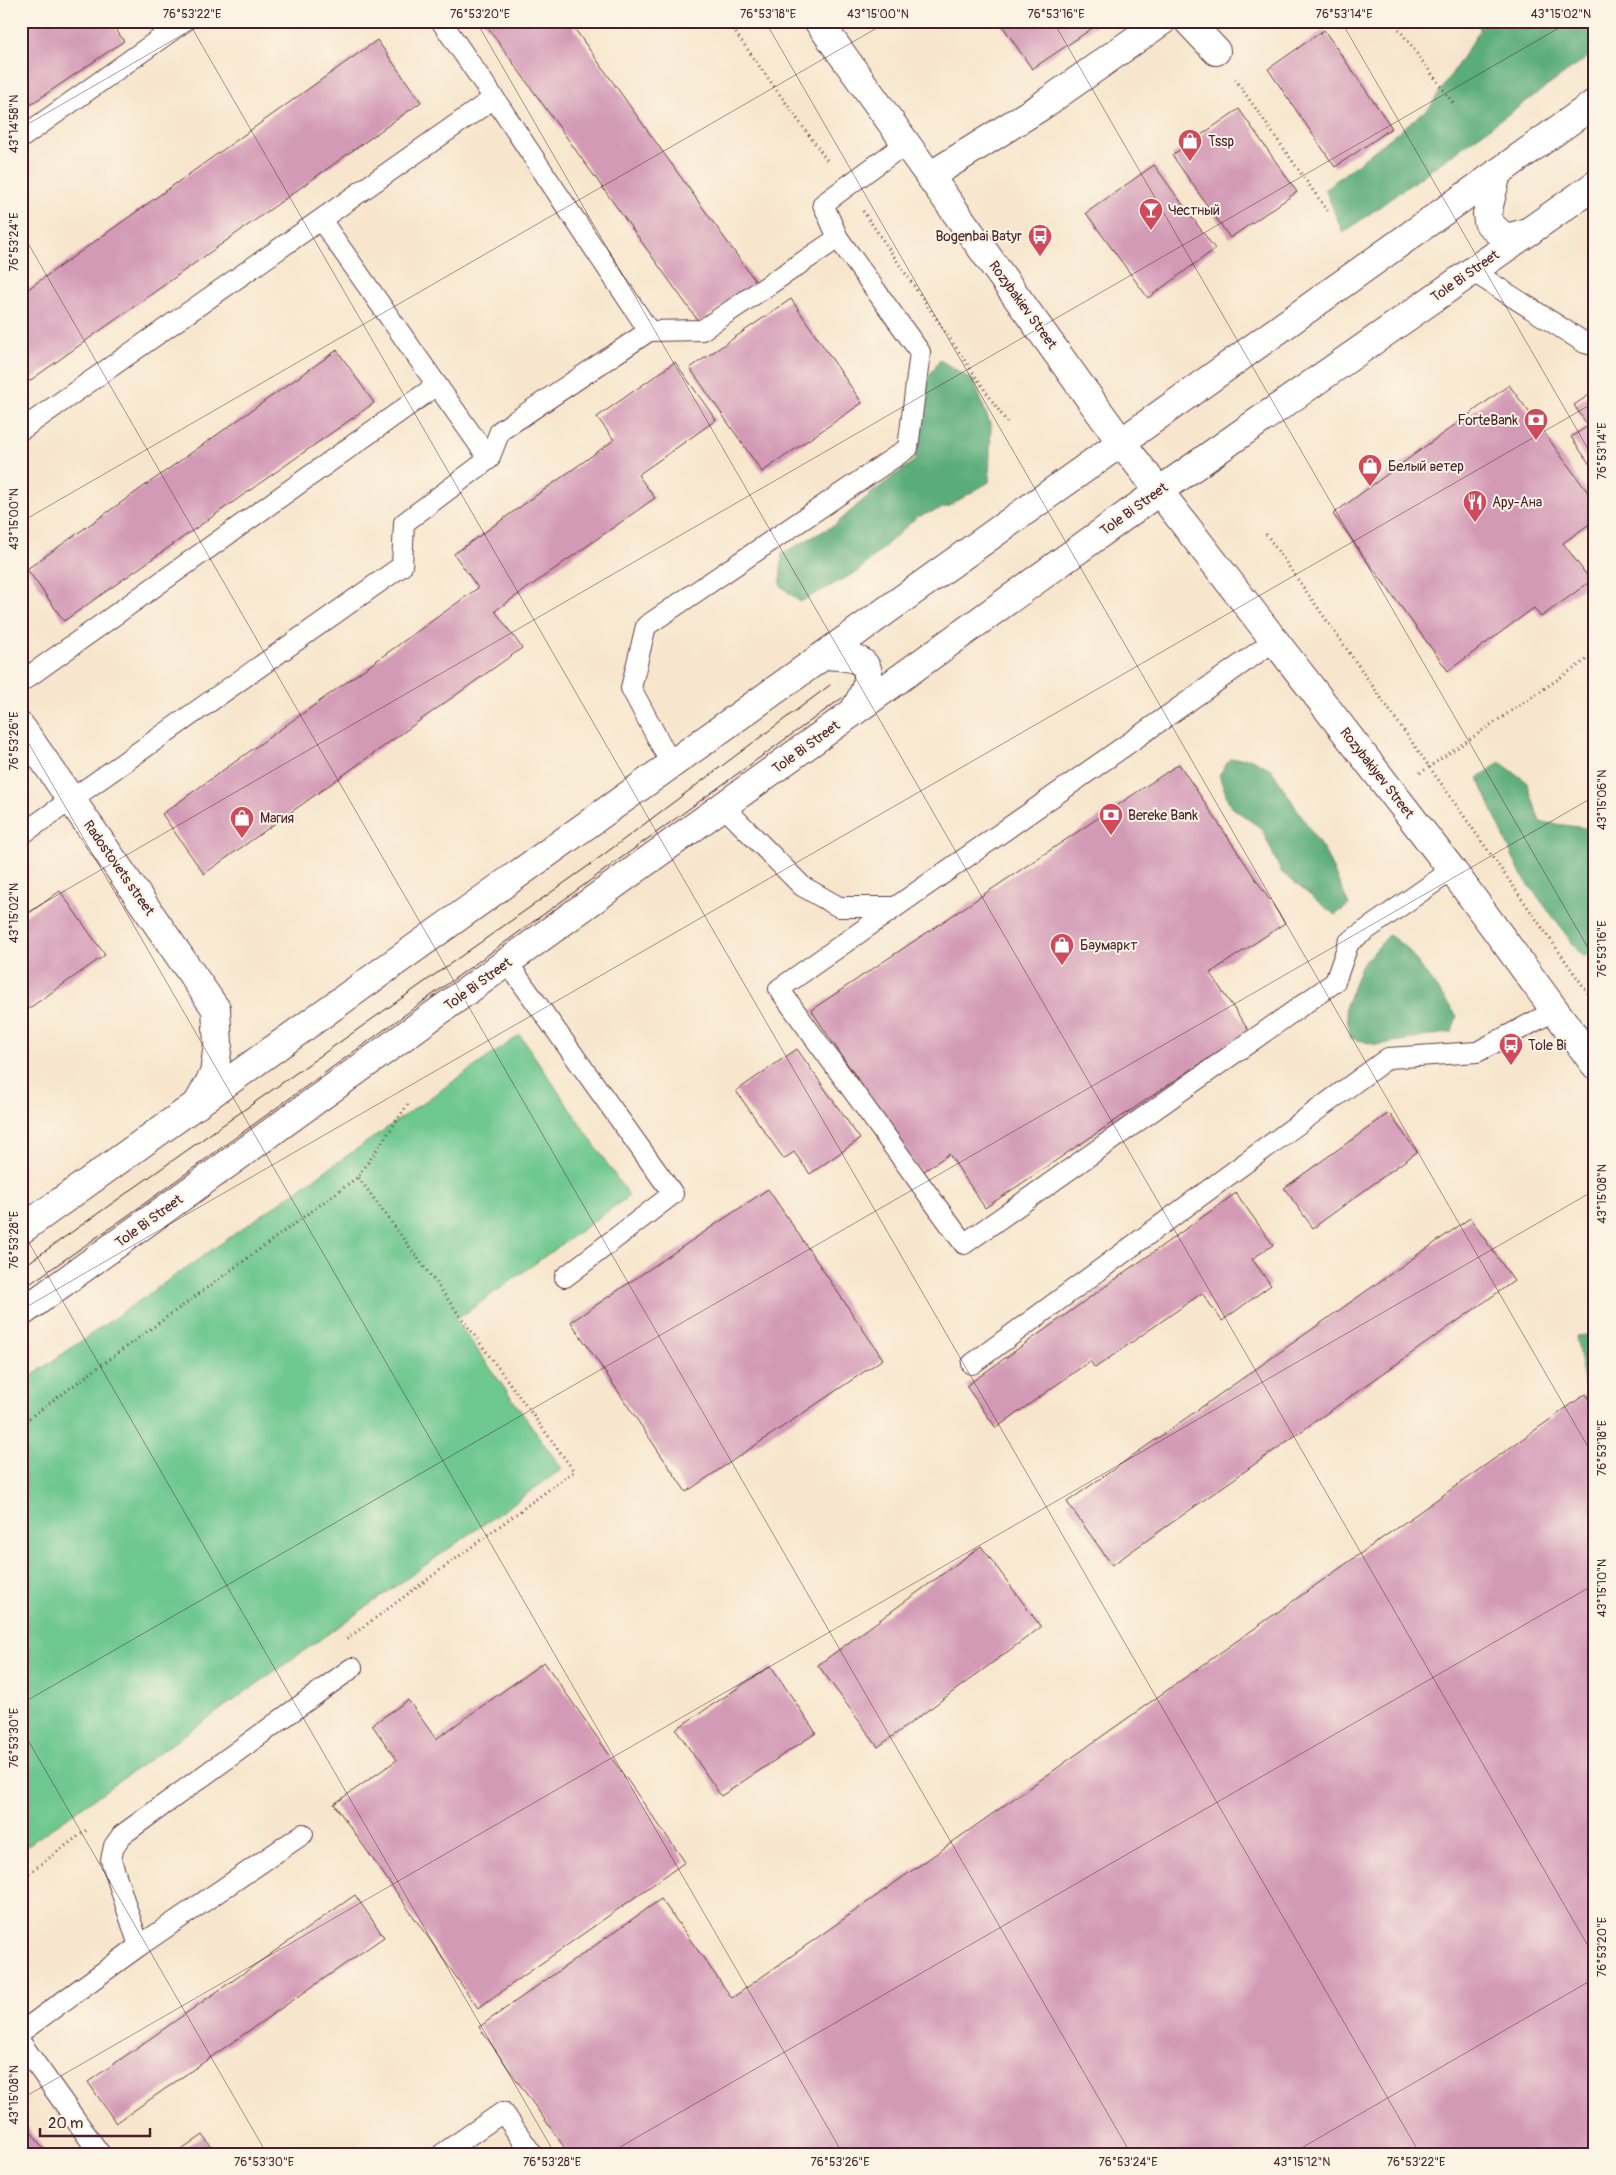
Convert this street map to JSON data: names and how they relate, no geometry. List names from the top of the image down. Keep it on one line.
{"streets":{"main road":["Tole Bi Street","Rozybakiev Street","Rozybakiyev Street","Radostovets street"]},"crossings":[["Tole Bi Street","Rozybakiev Street"],["Tole Bi Street","Rozybakiyev Street"],["Rozybakiev Street","Rozybakiyev Street"]],"places":{"shop":["Tssp","Белый ветер","Магия","Баумаркт"],"bar":["Честный"],"bus stop":["Bogenbai Batyr","Tole Bi"],"bank":["ForteBank","Bereke Bank"],"restaurant":["Ару-Ана"]},"scale_bar":"20 m","coordinates":["76°53'22\"E","76°53'20\"E","76°53'18\"E","43°15'00\"N","76°53'16\"E","76°53'14\"E","43°15'02\"N","43°14'58\"N","76°53'24\"E","76°53'26\"E","43°15'06\"N","43°15'08\"N","76°53'28\"E","43°15'10\"N","76°53'30\"E","43°15'12\"N"]}
